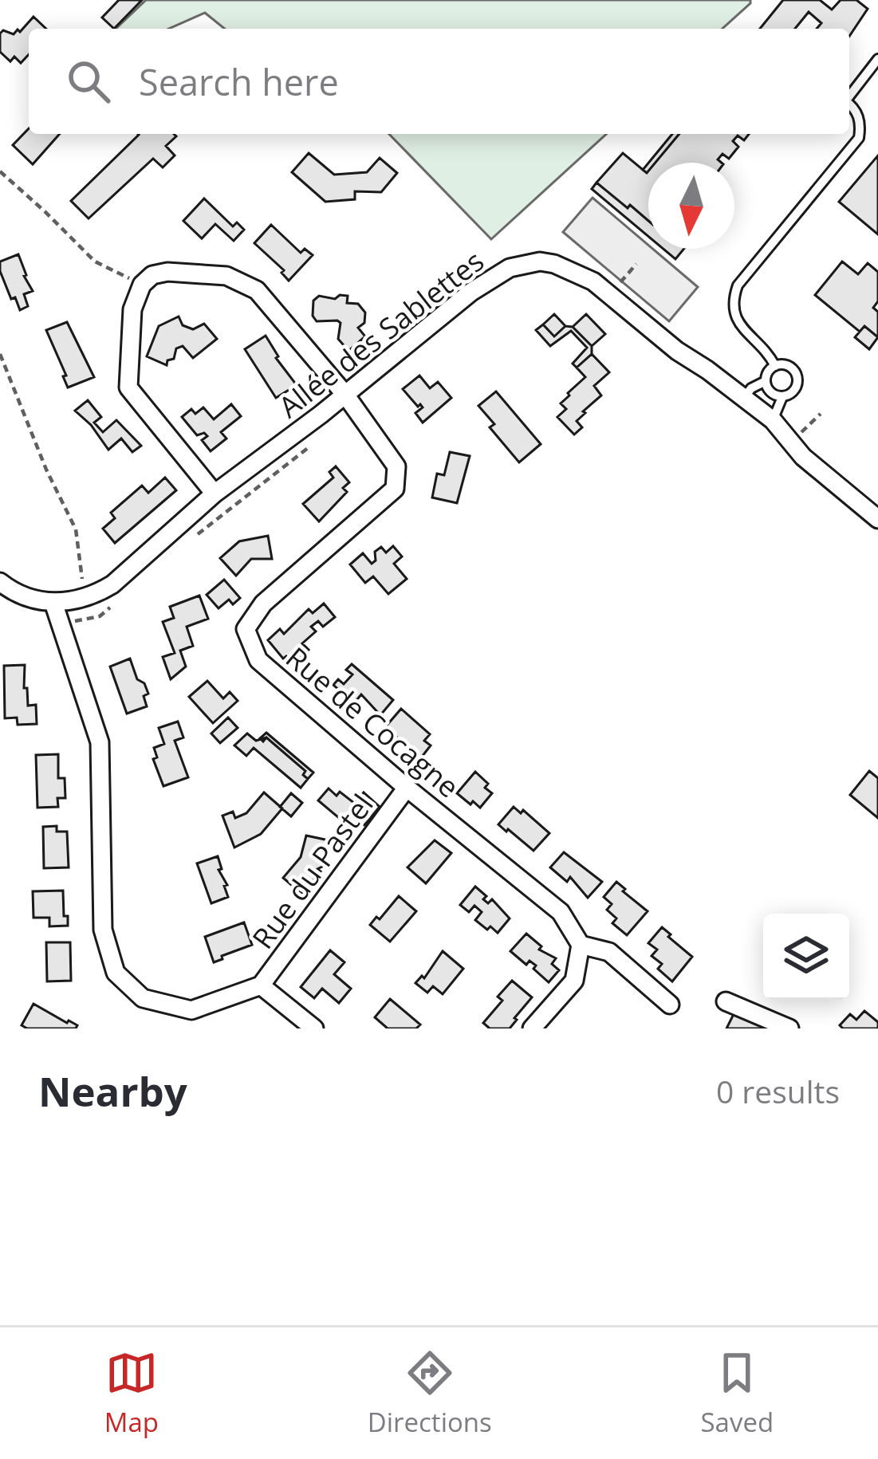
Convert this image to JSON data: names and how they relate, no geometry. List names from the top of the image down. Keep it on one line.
{"streets":{"street":["Allée des Sablettes","Rue de Cocagne","Rue du Pastel"]},"crossings":[["Allée des Sablettes","Rue de Cocagne"],["Rue de Cocagne","Rue du Pastel"]],"north":"bottom","page":{"search":"Search here","heading":["Nearby","0 results"],"nav":["Map","Directions","Saved"]}}
